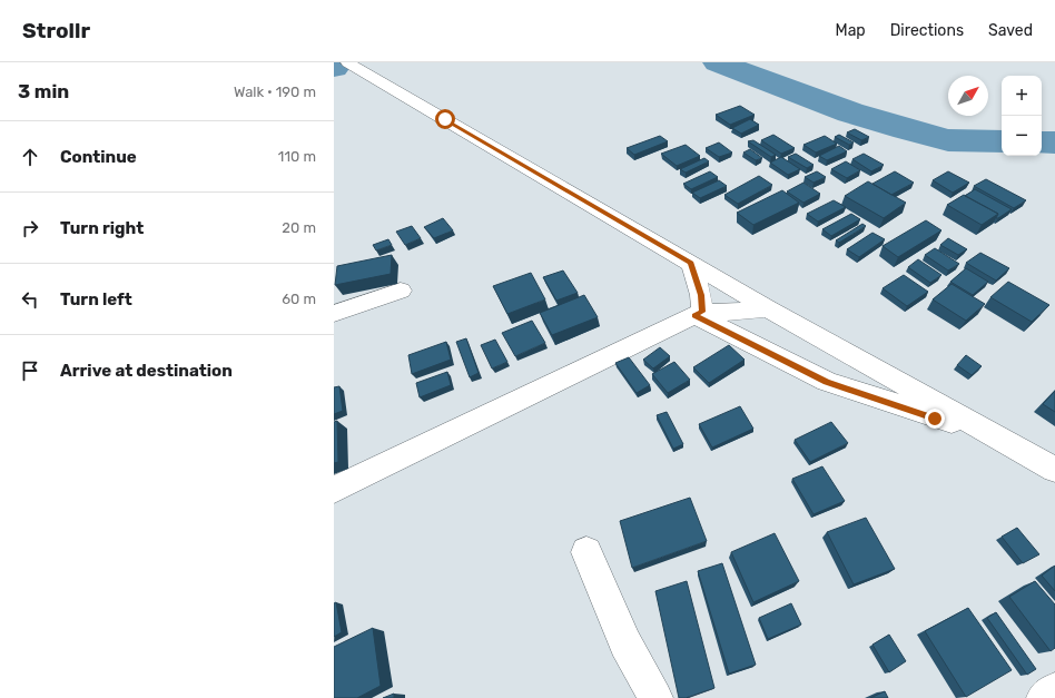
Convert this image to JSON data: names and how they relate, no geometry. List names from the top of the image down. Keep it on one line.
{"north":"top right","page":{"header":"Strollr","nav":["Map","Directions","Saved"],"heading":["3 min","Walk · 190 m"],"map_buttons":["+","−"],"list":[["Continue","110 m"],["Turn right","20 m"],["Turn left","60 m"],"Arrive at destination"]}}
